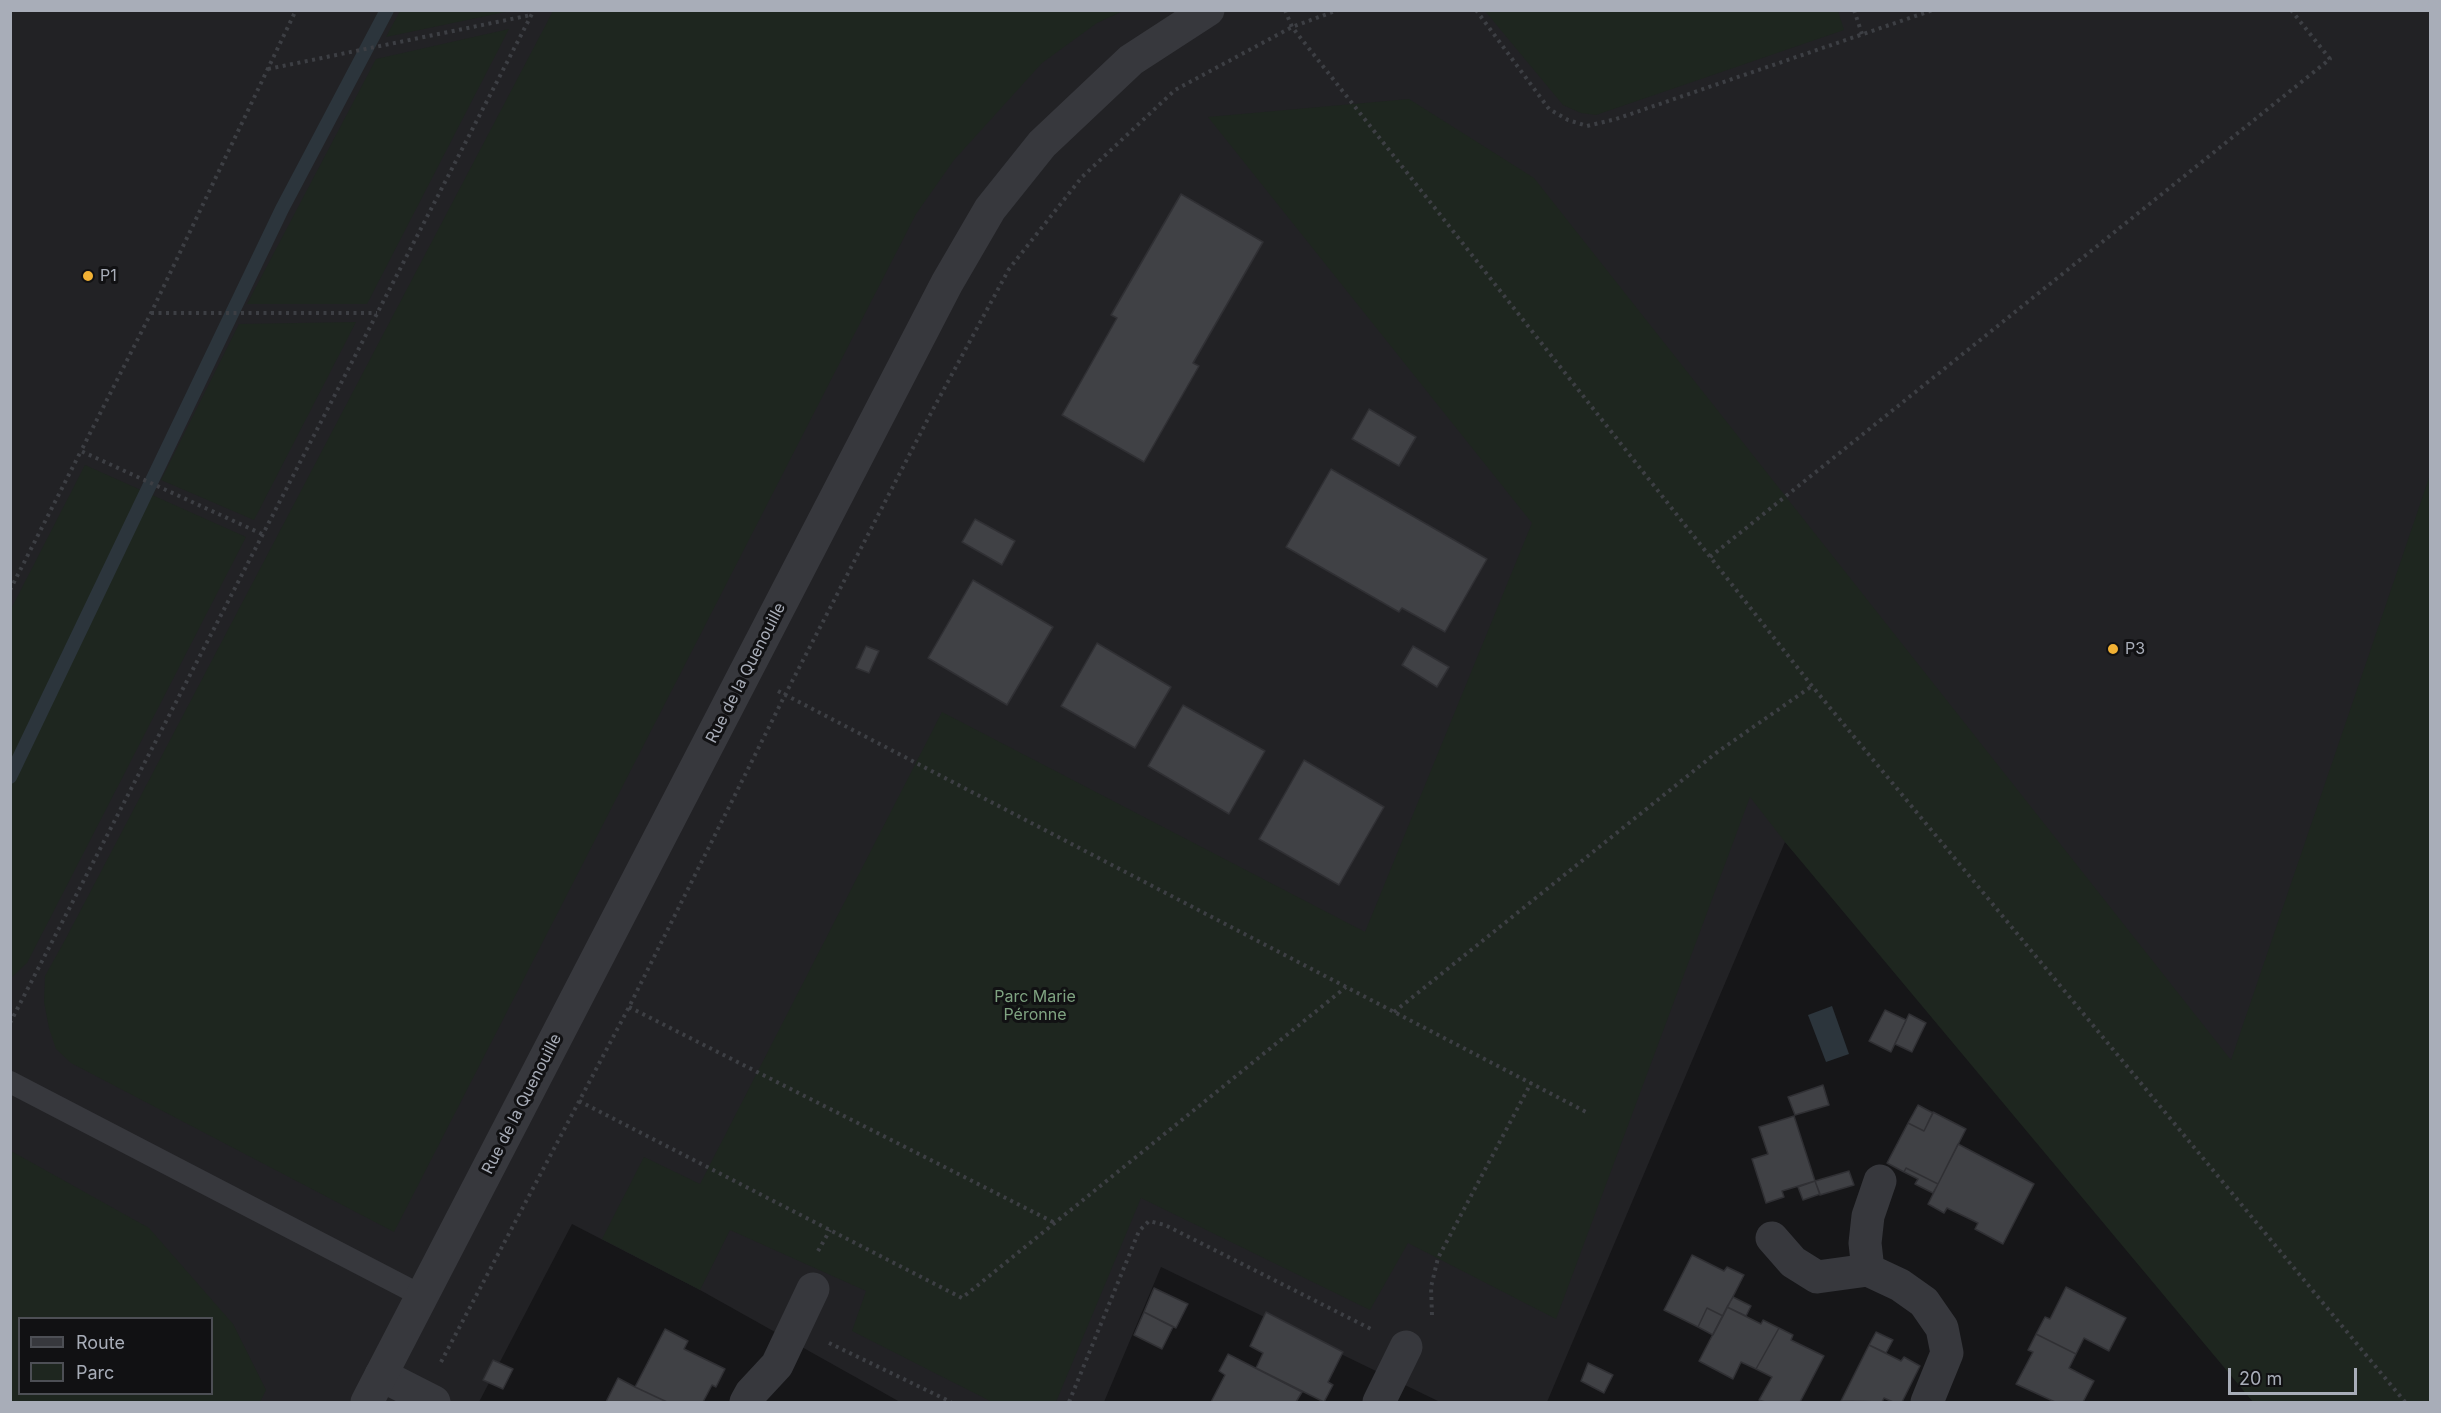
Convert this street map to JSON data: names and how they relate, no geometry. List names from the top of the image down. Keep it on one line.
{"streets":{"street":["Rue de la Quenouille"]},"parks":["Parc Marie Péronne"],"places":["P1","P3"],"legend":["Route","Parc"],"scale_bar":"20 m"}
